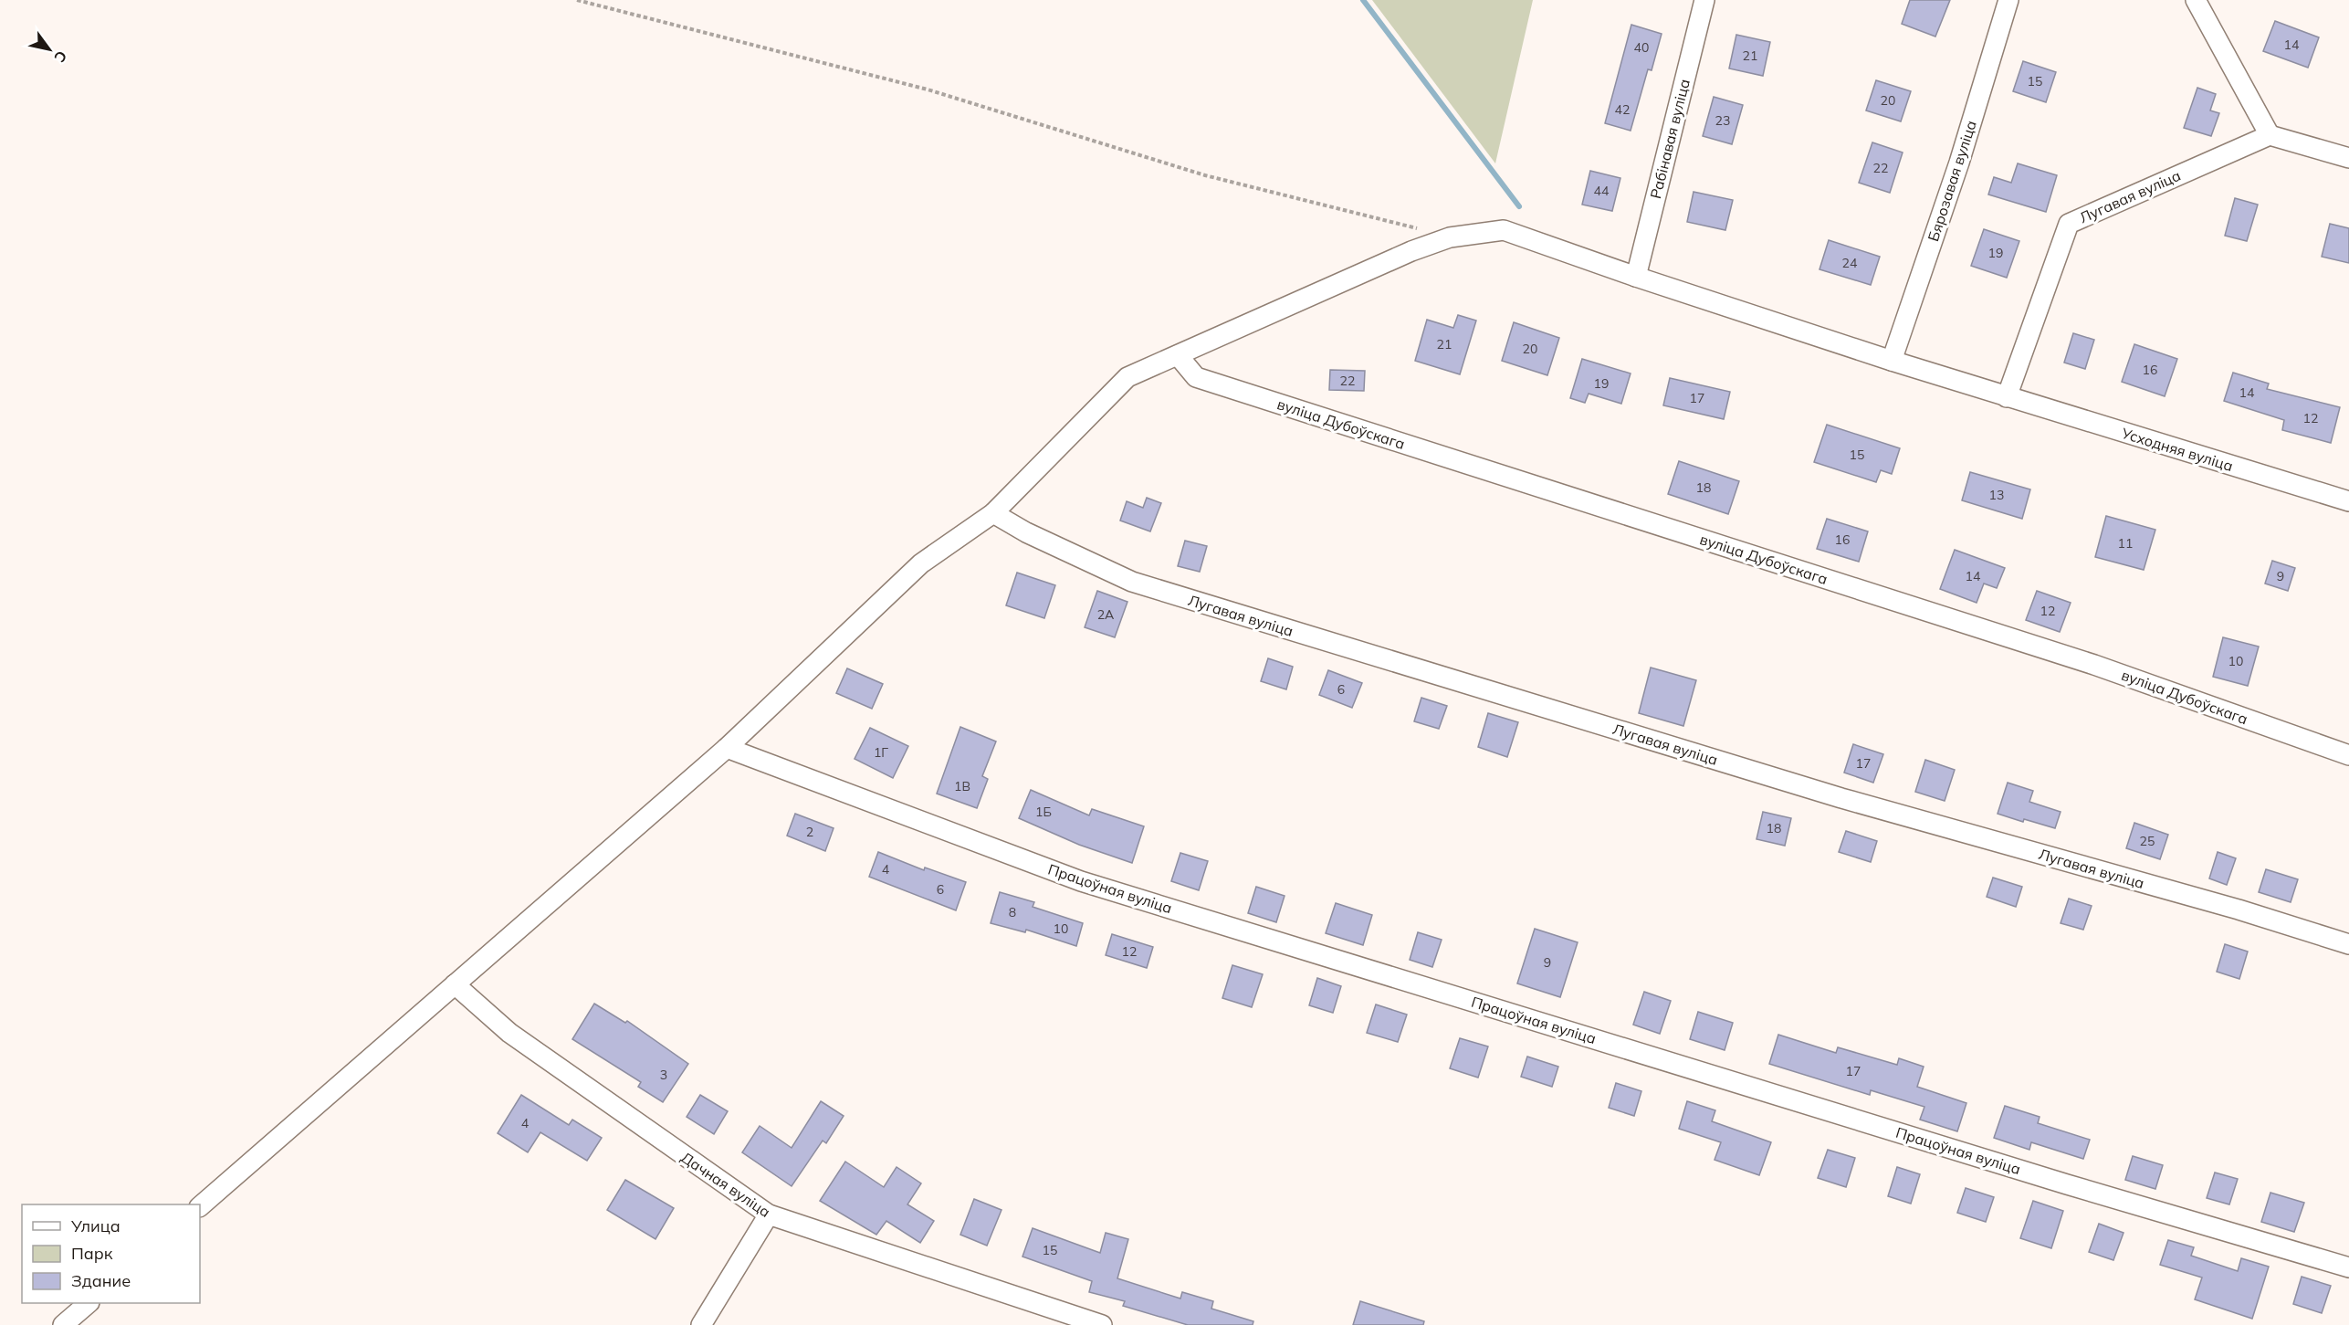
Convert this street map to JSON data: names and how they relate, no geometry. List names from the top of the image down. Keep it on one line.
{"streets":{"street":["Рабінавая вуліца","Бярозавая вуліца","Лугавая вуліца","вуліца Дубоўскага","Усходняя вуліца","Працоўная вуліца","Дачная вуліца"]},"crossings":[["Лугавая вуліца","Усходняя вуліца"]],"house_numbers":["14","40","21","15","20","42","23","22","44","19","24","21","20","16","22","19","14","17","12","15","18","13","16","11","14","9","12","2А","10","6","1Г","17","1В","1Б","18","2","25","4","6","8","10","12","9","17","3","4","15"],"legend":["Улица","Парк","Здание"],"north":"bottom right"}
